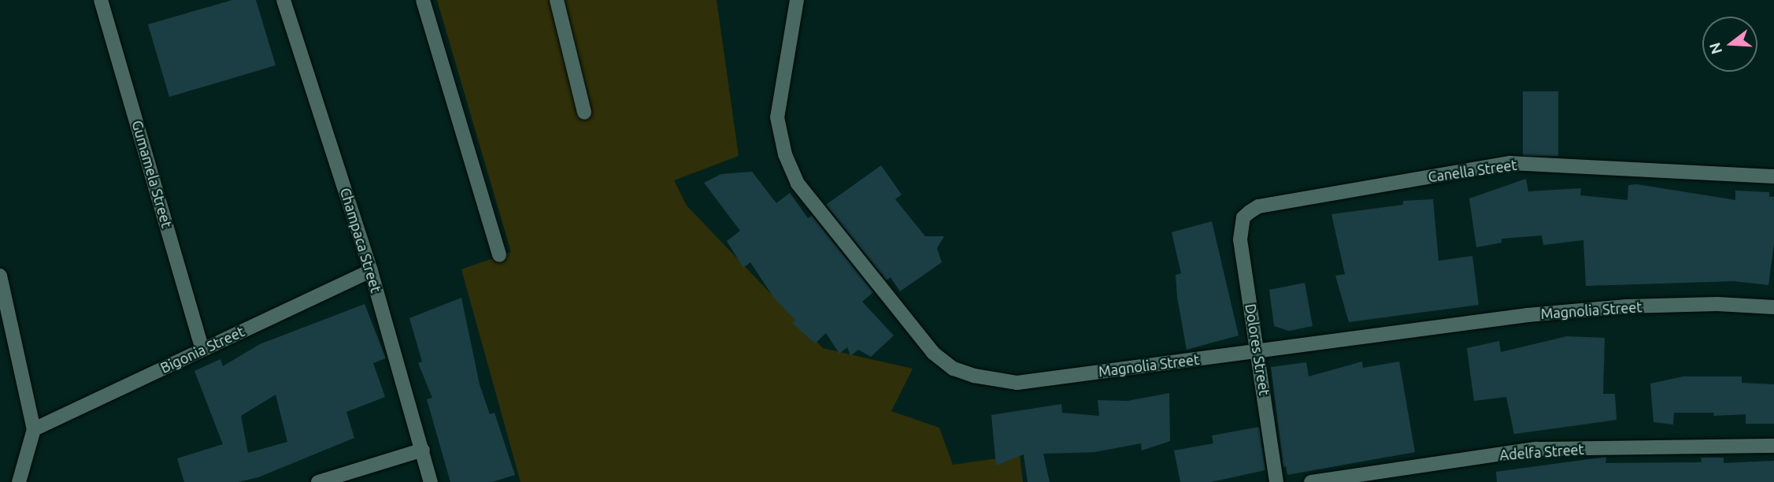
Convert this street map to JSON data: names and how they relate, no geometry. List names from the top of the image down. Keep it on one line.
{"streets":{"street":["Canella Street","Gumamela Street","Champaca Street","Magnolia Street","Bigonia Street","Dolores Street","Adelfa Street"]},"crossings":[["Canella Street","Dolores Street"],["Gumamela Street","Bigonia Street"],["Champaca Street","Bigonia Street"],["Magnolia Street","Dolores Street"]],"north":"left"}
